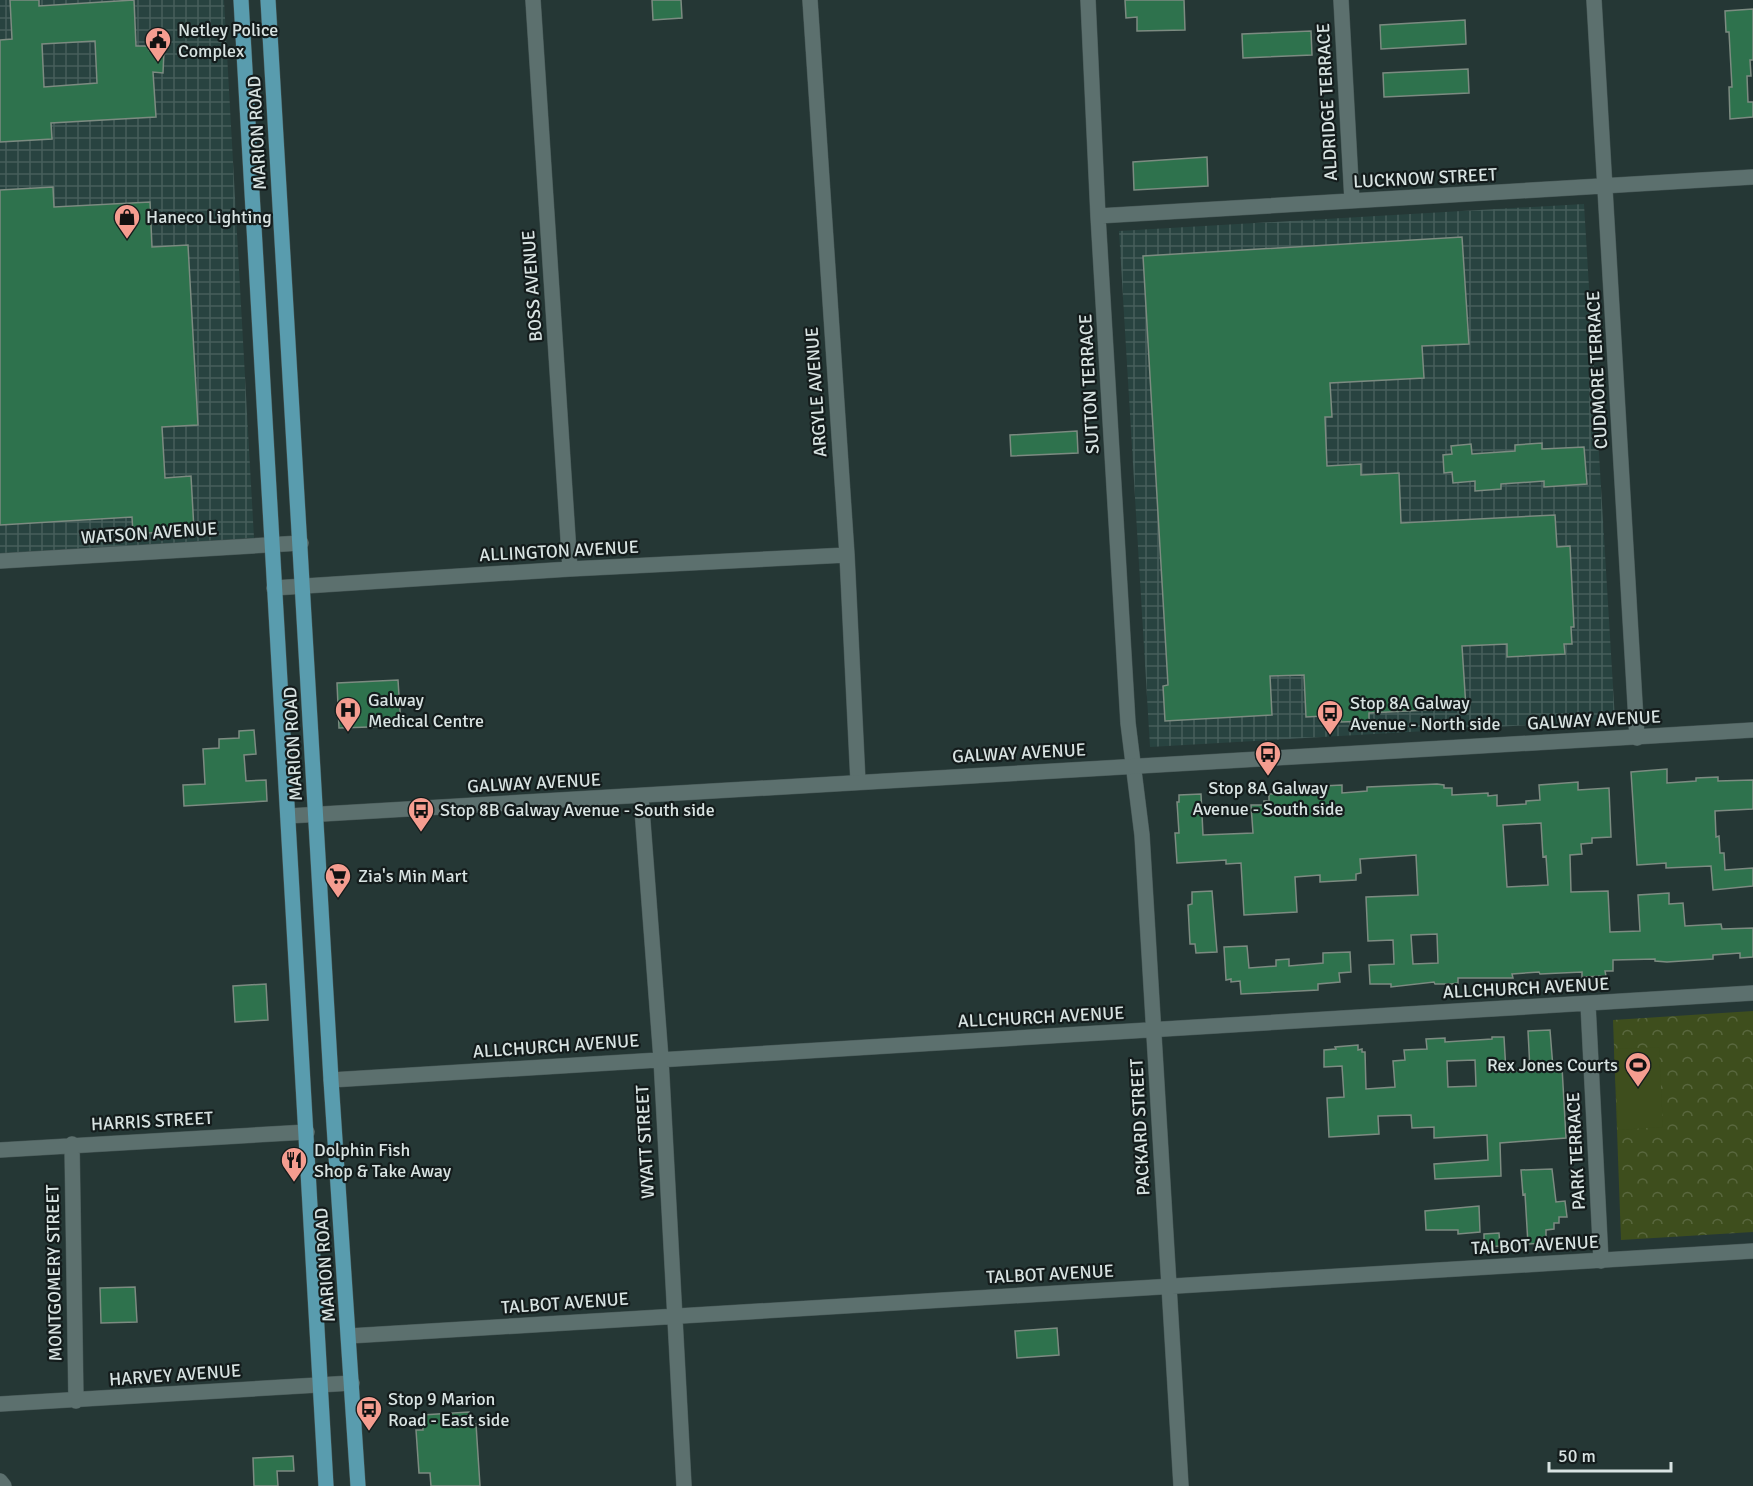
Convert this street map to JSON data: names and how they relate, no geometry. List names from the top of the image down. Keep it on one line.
{"streets":{"main road":["MARION ROAD"],"street":["ALDRIDGE TERRACE","LUCKNOW STREET","BOSS AVENUE","CUDMORE TERRACE","SUTTON TERRACE","ARGYLE AVENUE","WATSON AVENUE","ALLINGTON AVENUE","GALWAY AVENUE","ALLCHURCH AVENUE","HARRIS STREET","PACKARD STREET","WYATT STREET","PARK TERRACE","TALBOT AVENUE","MONTGOMERY STREET","HARVEY AVENUE"]},"crossings":[["ALDRIDGE TERRACE","LUCKNOW STREET"],["MARION ROAD","WATSON AVENUE"],["MARION ROAD","ALLINGTON AVENUE"],["MARION ROAD","GALWAY AVENUE"],["MARION ROAD","ALLCHURCH AVENUE"],["MARION ROAD","HARRIS STREET"],["MARION ROAD","TALBOT AVENUE"],["MARION ROAD","HARVEY AVENUE"],["LUCKNOW STREET","CUDMORE TERRACE"],["LUCKNOW STREET","SUTTON TERRACE"],["BOSS AVENUE","ALLINGTON AVENUE"],["CUDMORE TERRACE","GALWAY AVENUE"],["SUTTON TERRACE","GALWAY AVENUE"],["SUTTON TERRACE","PACKARD STREET"],["ARGYLE AVENUE","ALLINGTON AVENUE"],["ARGYLE AVENUE","GALWAY AVENUE"],["GALWAY AVENUE","PACKARD STREET"],["GALWAY AVENUE","WYATT STREET"],["ALLCHURCH AVENUE","PACKARD STREET"],["ALLCHURCH AVENUE","WYATT STREET"],["ALLCHURCH AVENUE","PARK TERRACE"],["HARRIS STREET","MONTGOMERY STREET"],["PACKARD STREET","TALBOT AVENUE"],["WYATT STREET","TALBOT AVENUE"],["PARK TERRACE","TALBOT AVENUE"],["MONTGOMERY STREET","HARVEY AVENUE"]],"places":{"public building":["Netley Police Complex"],"shop":["Haneco Lighting"],"hospital":["Galway Medical Centre"],"bus stop":["Stop 8A Galway Avenue - North side","Stop 8A Galway Avenue - South side","Stop 8B Galway Avenue - South side","Stop 9 Marion Road - East side"],"supermarket":["Zia's Min Mart"],"sports":["Rex Jones Courts"],"restaurant":["Dolphin Fish Shop & Take Away"]},"scale_bar":"50 m"}
